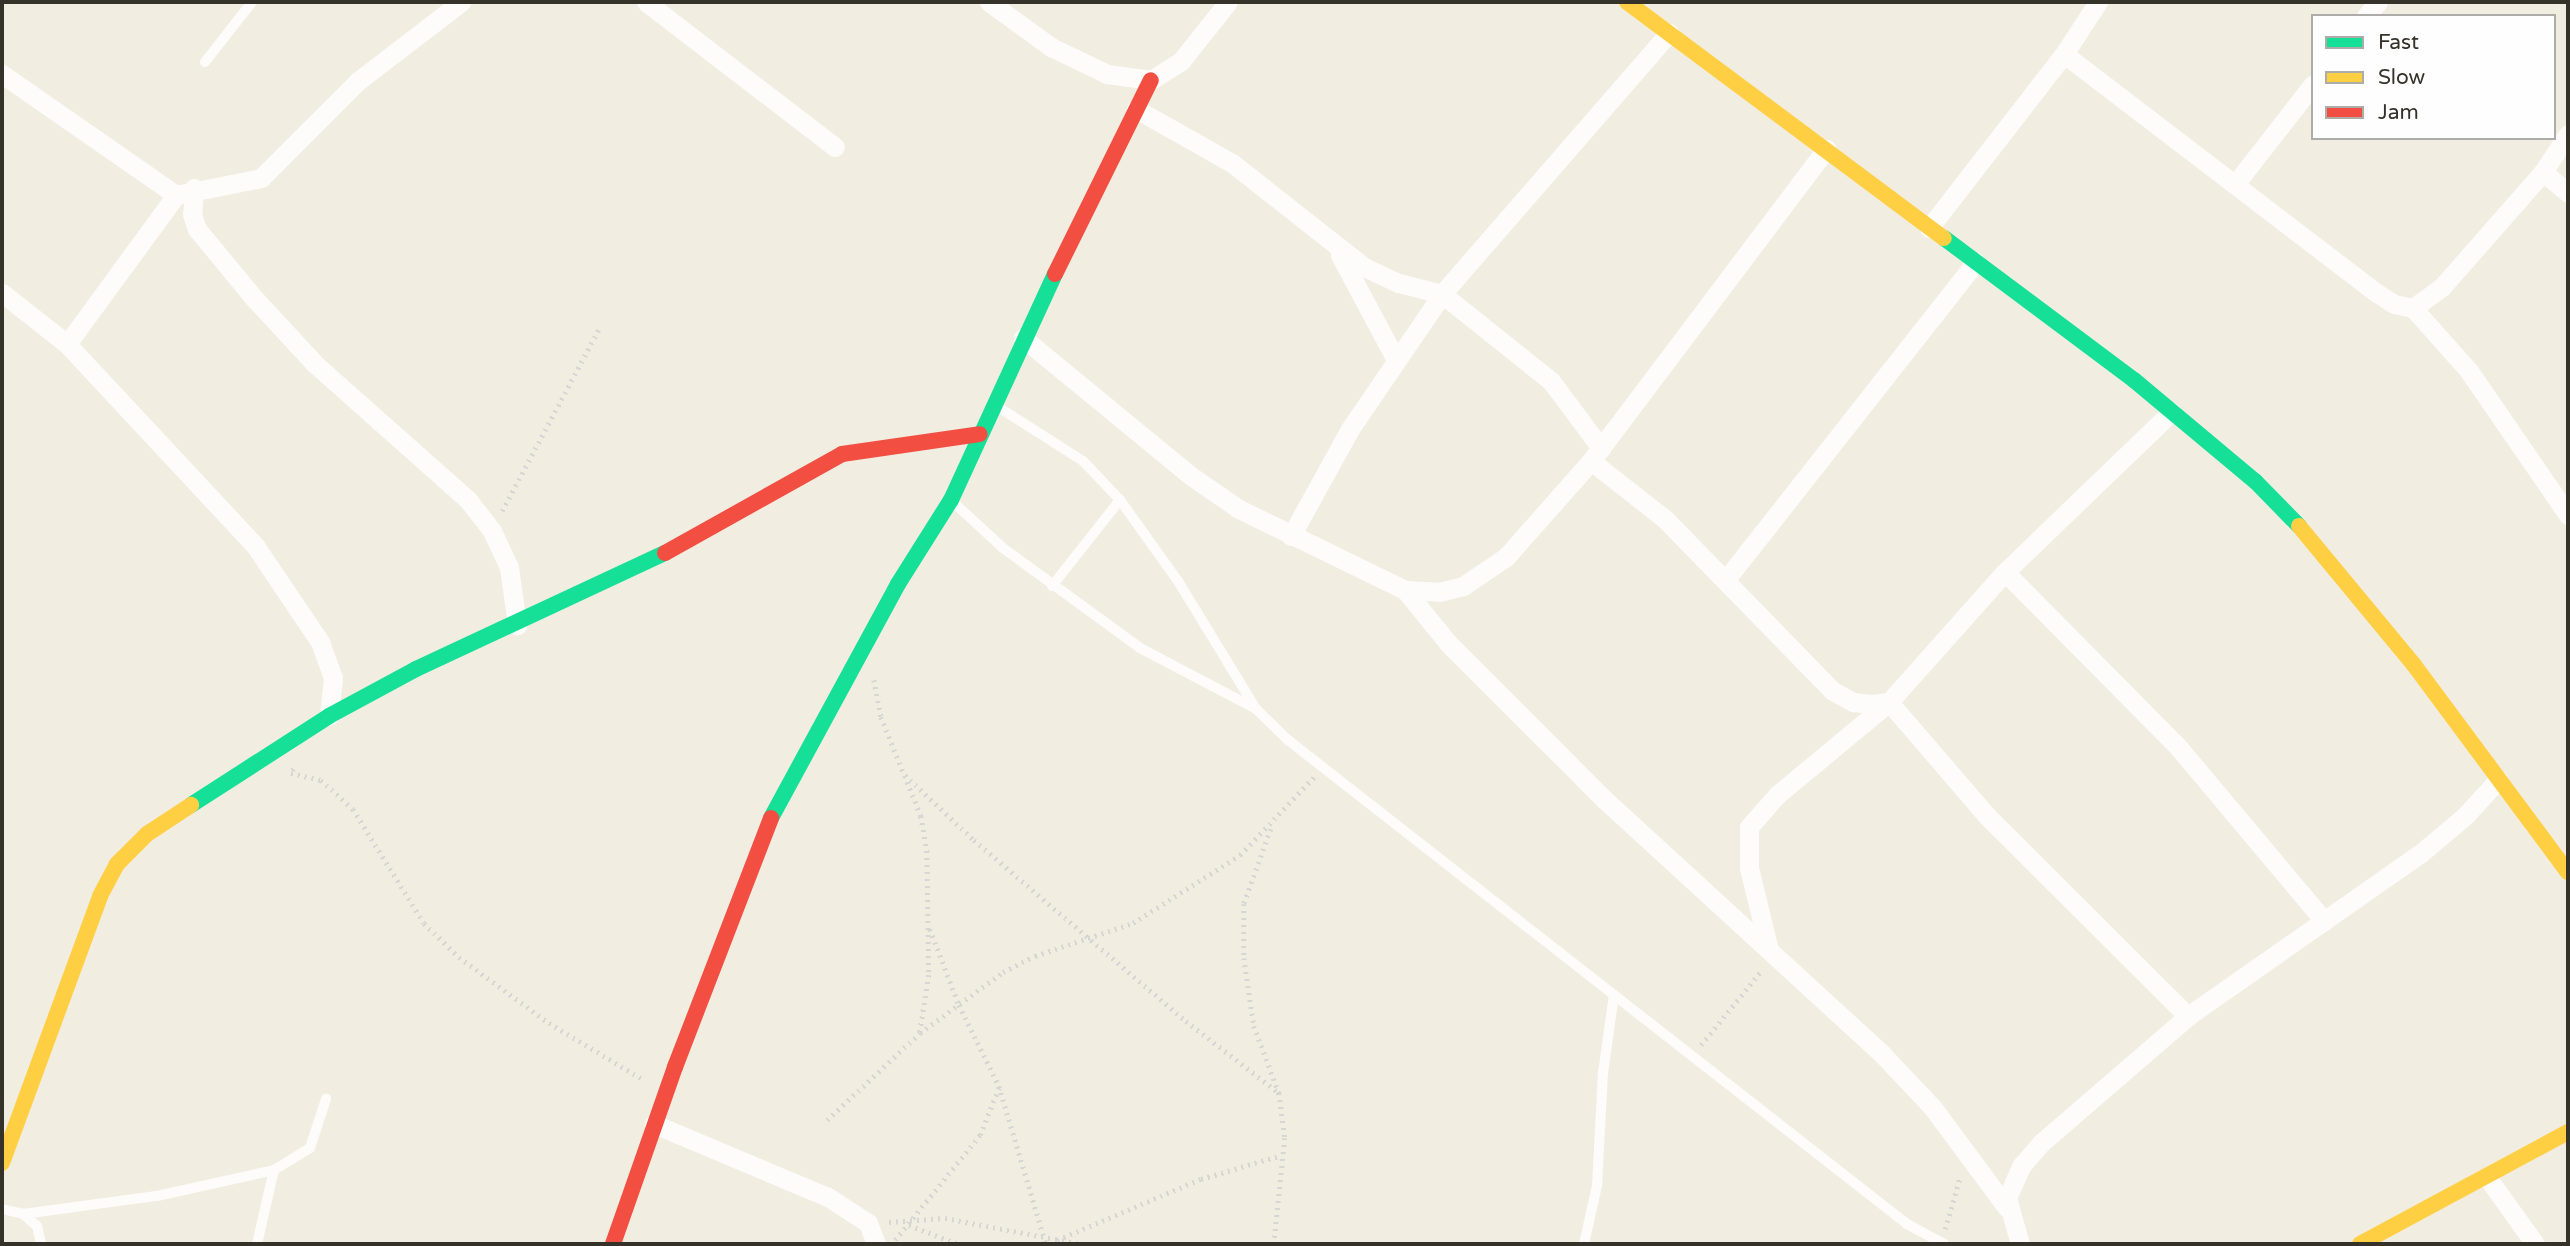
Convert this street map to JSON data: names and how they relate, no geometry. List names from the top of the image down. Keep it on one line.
{"legend":["Fast","Slow","Jam"]}
